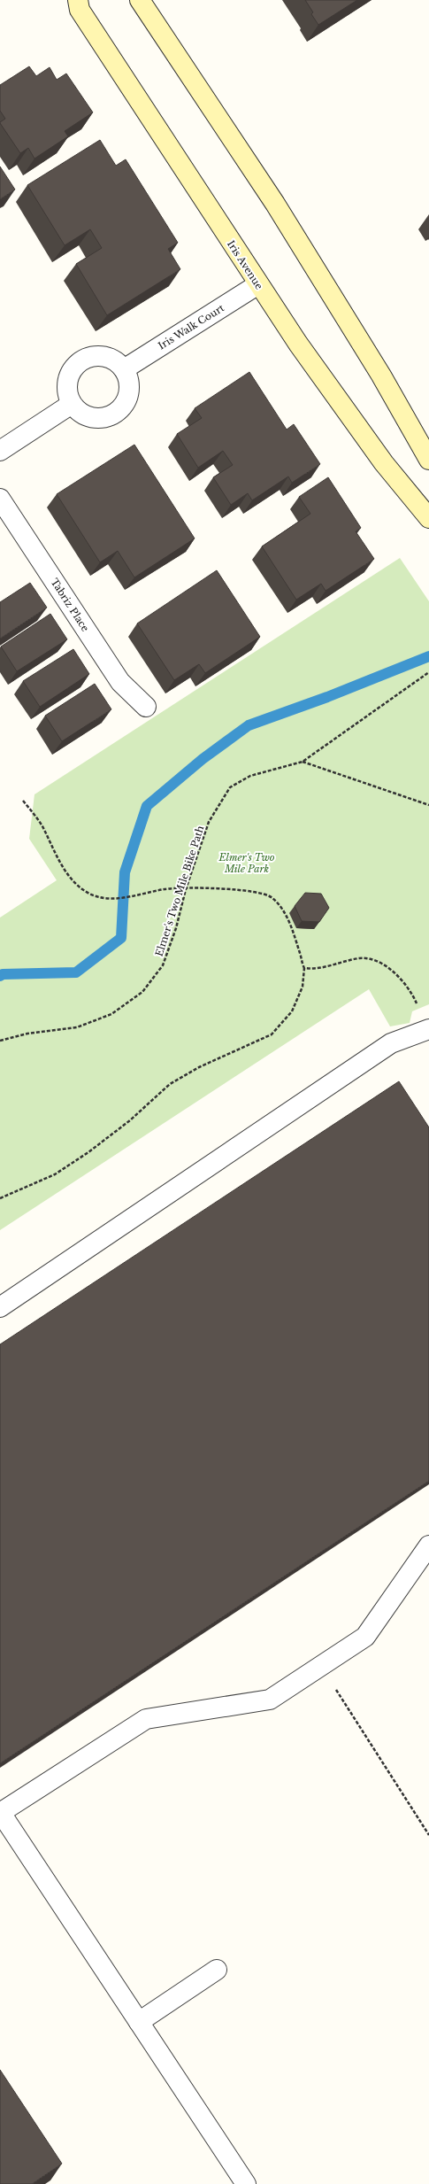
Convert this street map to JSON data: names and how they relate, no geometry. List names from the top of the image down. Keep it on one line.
{"streets":{"main road":["Iris Avenue"],"street":["Iris Walk Court","Tabriz Place"],"path":["Elmer's Two Mile Bike Path"]},"crossings":[["Iris Avenue","Iris Walk Court"]],"parks":["Elmer's Two Mile Park"]}
